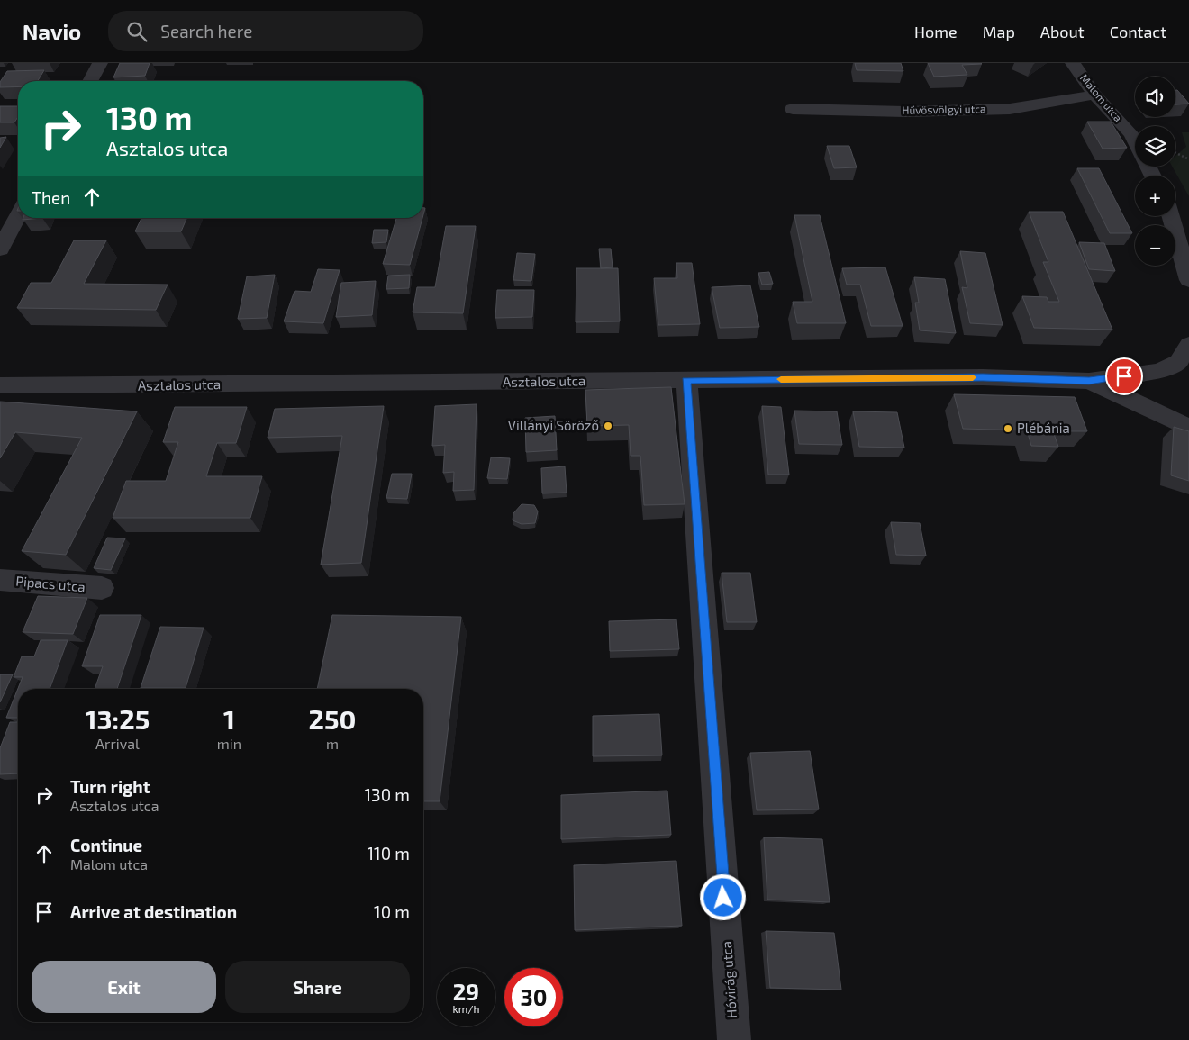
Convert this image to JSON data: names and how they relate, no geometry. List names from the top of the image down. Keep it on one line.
{"streets":{"street":["Malom utca","Hűvösvölgyi utca","Asztalos utca","Pipacs utca","Hóvirág utca"]},"crossings":[["Malom utca","Hűvösvölgyi utca"],["Asztalos utca","Hóvirág utca"]],"places":["Villányi Söröző","Plébánia"],"page":{"header":"Navio","search":"Search here","nav":["Home","Map","About","Contact"],"map_buttons":["+","−"],"turn":["130 m","Asztalos utca"],"then":"Then","eta":["13:25","Arrival","1","min","250","m"],"list":[{"name":"Turn right","note":"Asztalos utca","value":"130 m"},{"name":"Continue","note":"Malom utca","value":"110 m"},{"name":"Arrive at destination","value":"10 m"}],"buttons":["Exit","Share"],"speed":"29 km/h","limit":"30"}}
